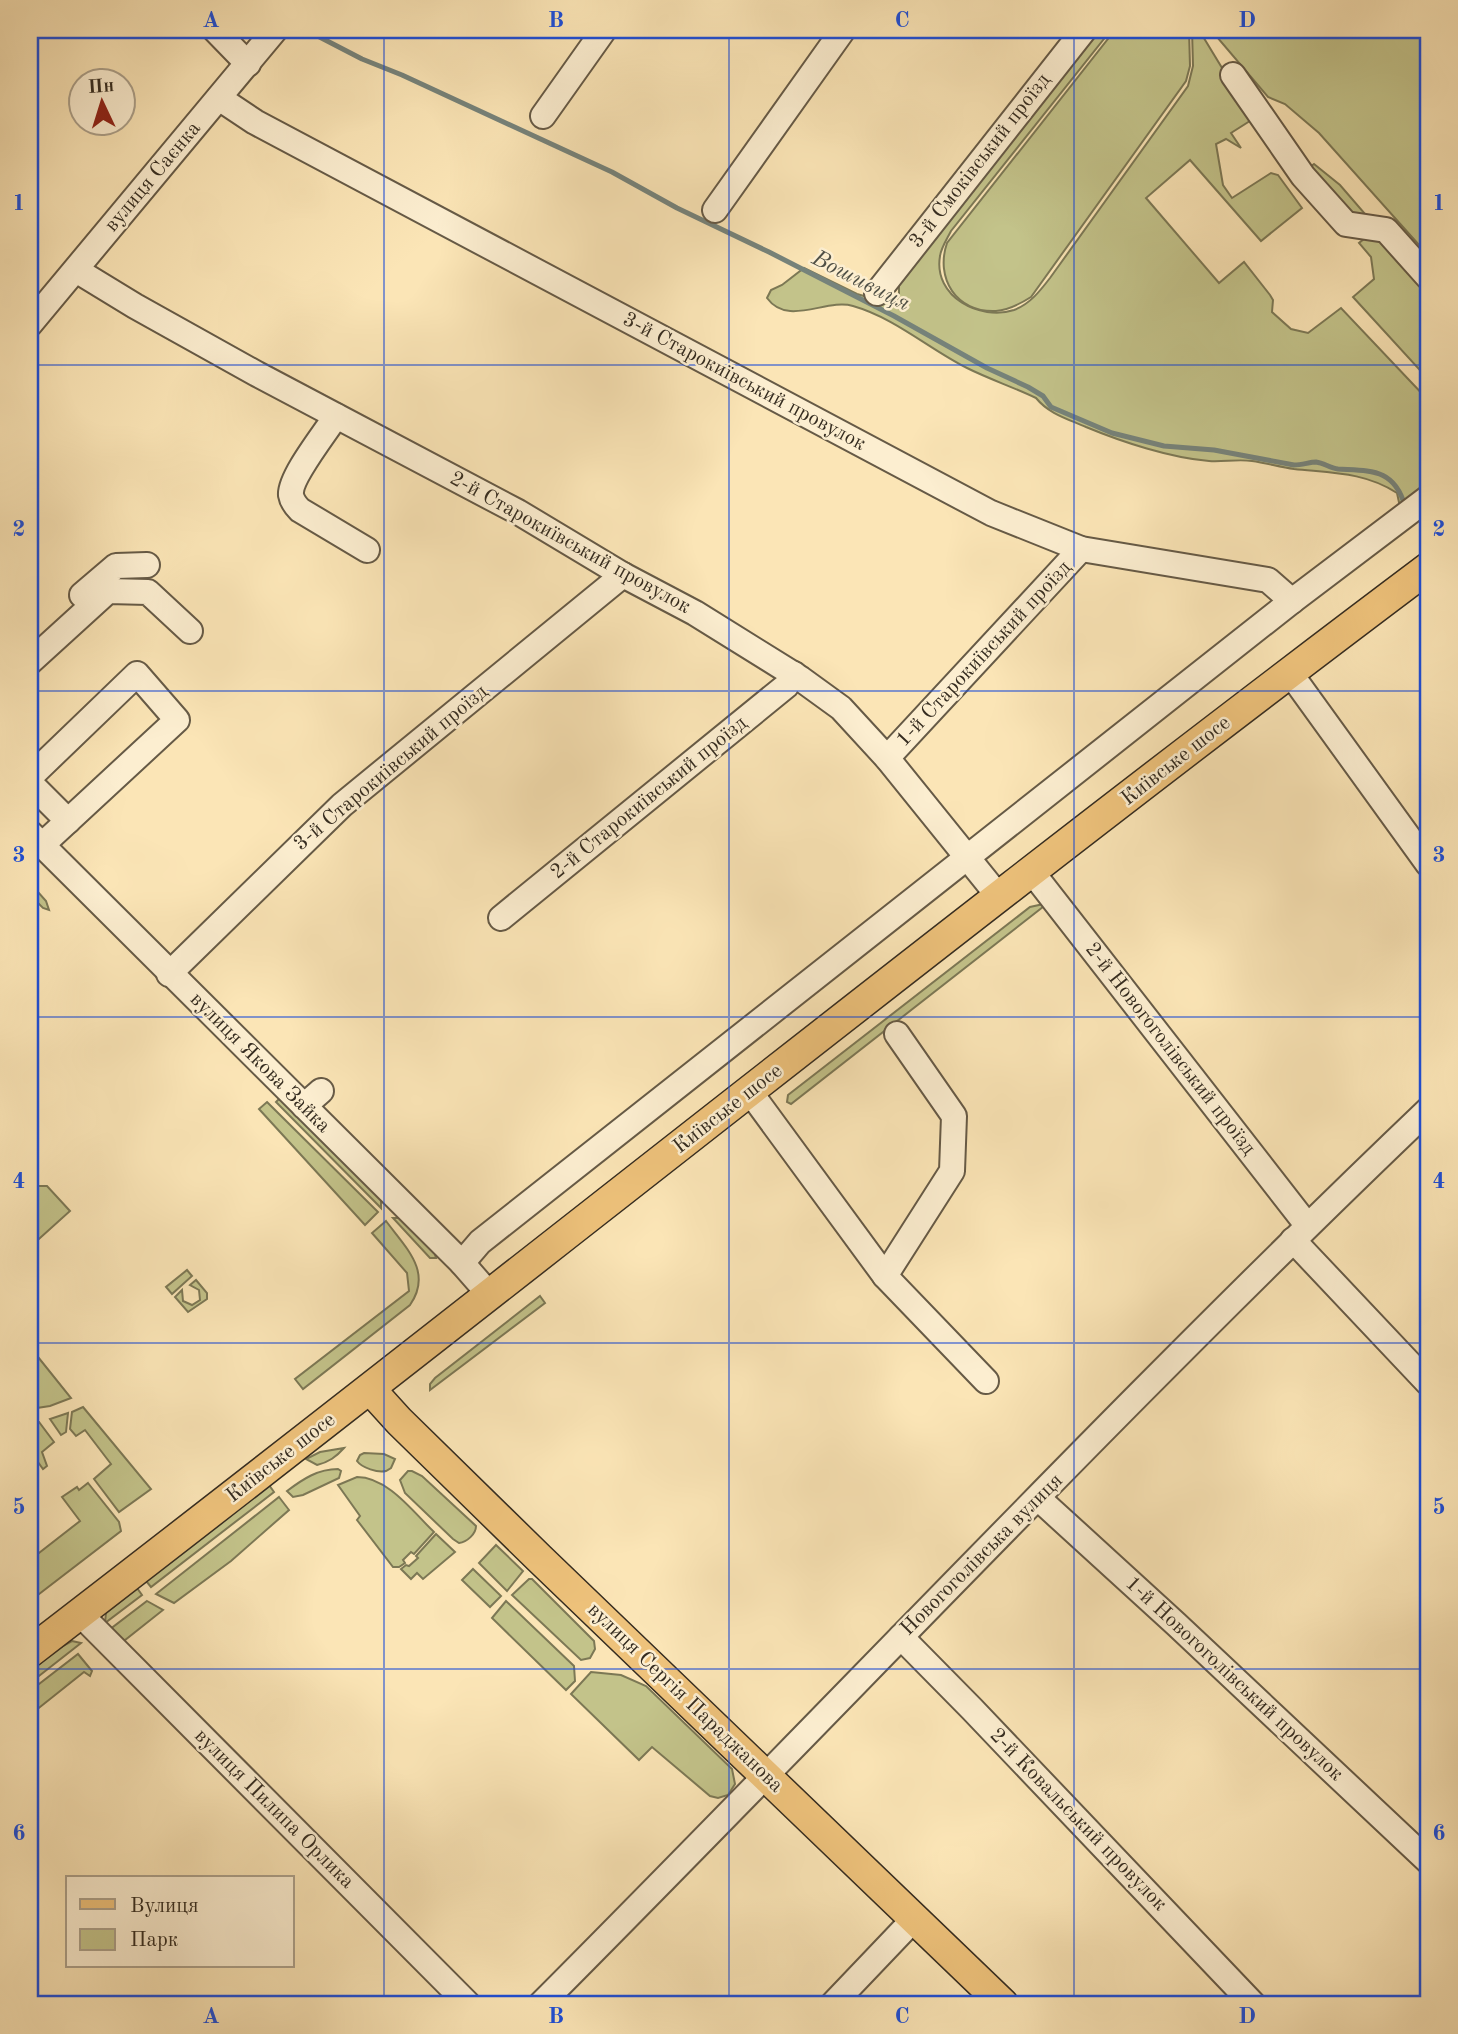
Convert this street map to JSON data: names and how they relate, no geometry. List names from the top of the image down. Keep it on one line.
{"streets":{"main road":["Київське шосе","вулиця Сергія Параджанова"],"street":["3-й Смоківський проїзд","вулиця Саєнка","3-й Старокиївський провулок","2-й Старокиївський провулок","1-й Старокиївський проїзд","3-й Старокиївський проїзд","2-й Старокиївський проїзд","2-й Новогоголівський проїзд","вулиця Якова Зайка","Новогоголівська вулиця","1-й Новогоголівський провулок","вулиця Пилипа Орлика","2-й Ковальський провулок"]},"crossings":[["вулиця Саєнка","3-й Старокиївський провулок"],["вулиця Саєнка","2-й Старокиївський провулок"],["3-й Старокиївський провулок","1-й Старокиївський проїзд"],["2-й Старокиївський провулок","1-й Старокиївський проїзд"],["2-й Старокиївський провулок","Київське шосе"],["2-й Старокиївський провулок","3-й Старокиївський проїзд"],["2-й Старокиївський провулок","2-й Старокиївський проїзд"],["Київське шосе","2-й Новогоголівський проїзд"],["Київське шосе","вулиця Якова Зайка"],["Київське шосе","вулиця Сергія Параджанова"],["Київське шосе","вулиця Пилипа Орлика"],["3-й Старокиївський проїзд","вулиця Якова Зайка"],["2-й Новогоголівський проїзд","Новогоголівська вулиця"],["Новогоголівська вулиця","1-й Новогоголівський провулок"],["Новогоголівська вулиця","вулиця Сергія Параджанова"],["Новогоголівська вулиця","2-й Ковальський провулок"]],"water":["Вошивиця"],"legend":["Вулиця","Парк"],"north":"top","grid":{"columns":["A","B","C","D"],"rows":["1","2","3","4","5","6"]}}
